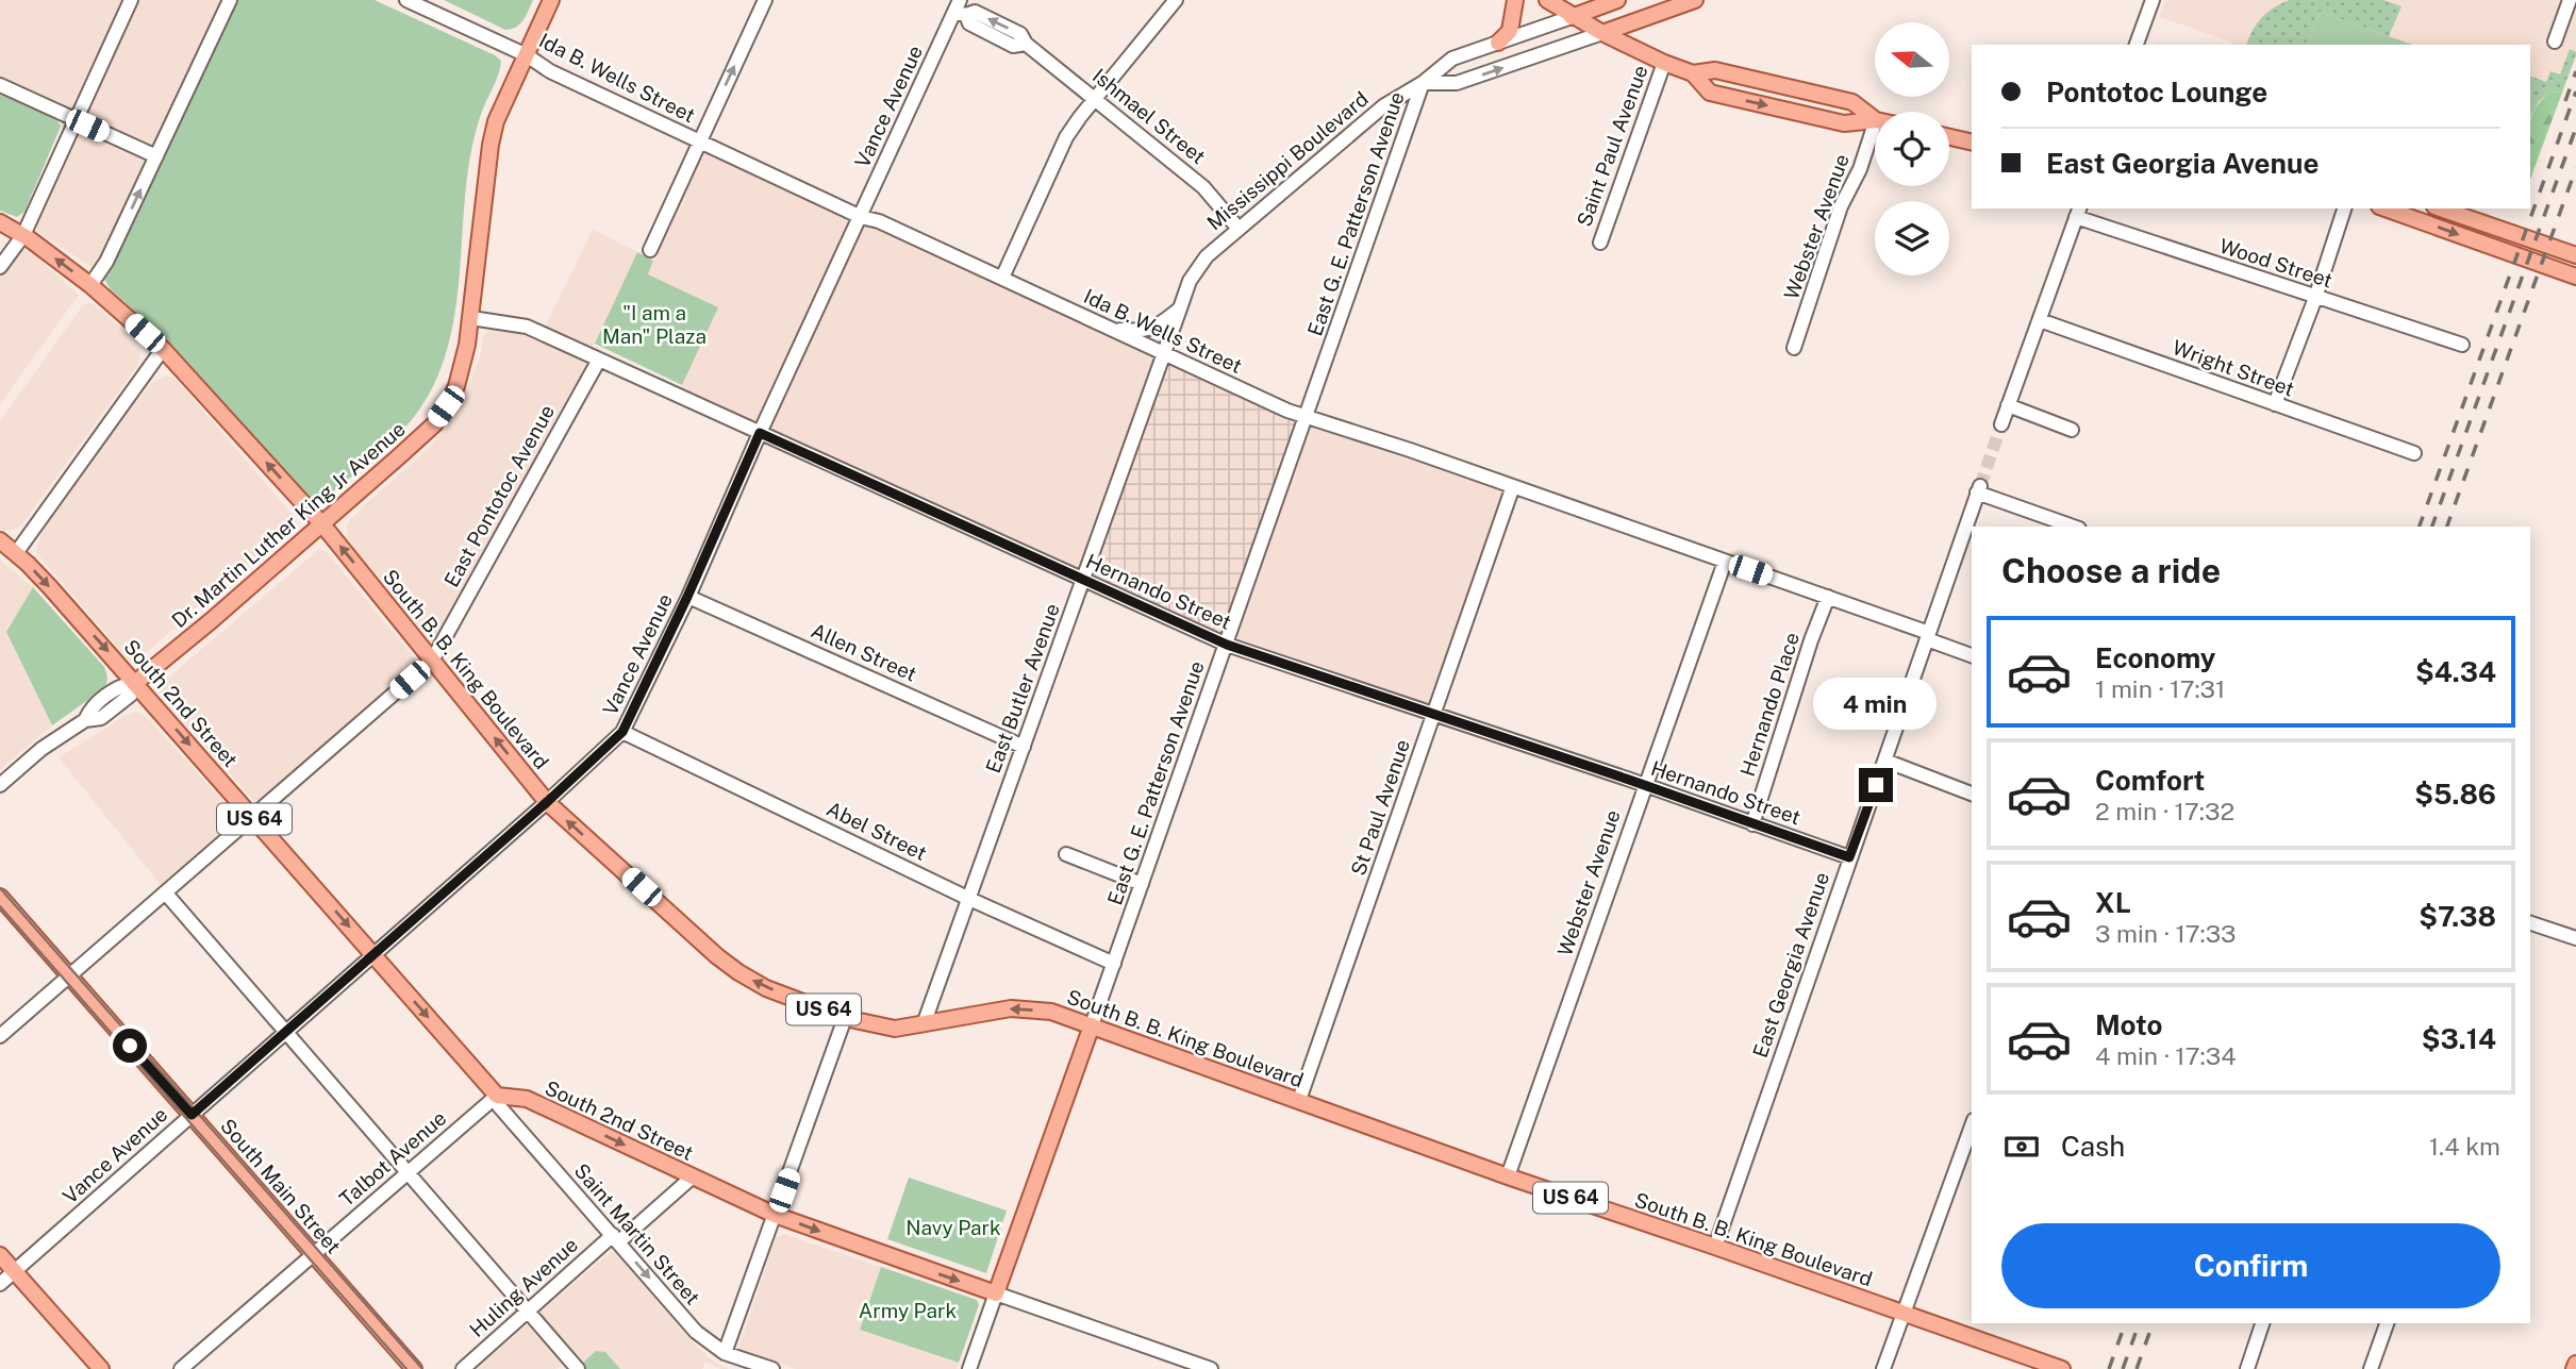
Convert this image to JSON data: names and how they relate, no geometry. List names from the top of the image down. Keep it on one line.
{"streets":{"main road":["Mississippi Boulevard","East G. E. Patterson Avenue","Dr. Martin Luther King Jr Avenue","South B. B. King Boulevard","South 2nd Street","US 64","South Main Street"],"street":["Ida B. Wells Street","Vance Avenue","Ishmael Street","Saint Paul Avenue","Webster Avenue","Wood Street","Wright Street","East Pontotoc Avenue","Hernando Street","Allen Street","East Butler Avenue","Hernando Place","St Paul Avenue","Abel Street","East Georgia Avenue","Talbot Avenue","Saint Martin Street","Huling Avenue"]},"crossings":[["Ida B. Wells Street","Vance Avenue"],["Ida B. Wells Street","East G. E. Patterson Avenue"],["Ida B. Wells Street","Webster Avenue"],["Ida B. Wells Street","Dr. Martin Luther King Jr Avenue"],["Ida B. Wells Street","East Butler Avenue"],["Ida B. Wells Street","Hernando Place"],["Ida B. Wells Street","St Paul Avenue"],["Ida B. Wells Street","East Georgia Avenue"],["Vance Avenue","Ishmael Street"],["Vance Avenue","Hernando Street"],["Vance Avenue","Allen Street"],["Vance Avenue","South B. B. King Boulevard"],["Vance Avenue","South 2nd Street"],["Vance Avenue","Abel Street"],["Vance Avenue","South Main Street"],["Ishmael Street","Mississippi Boulevard"],["Mississippi Boulevard","East G. E. Patterson Avenue"],["Mississippi Boulevard","East Butler Avenue"],["East G. E. Patterson Avenue","Hernando Street"],["East G. E. Patterson Avenue","South B. B. King Boulevard"],["East G. E. Patterson Avenue","South 2nd Street"],["East G. E. Patterson Avenue","Abel Street"],["Webster Avenue","Hernando Street"],["Webster Avenue","South B. B. King Boulevard"],["East Pontotoc Avenue","Hernando Street"],["East Pontotoc Avenue","South B. B. King Boulevard"],["East Pontotoc Avenue","South 2nd Street"],["East Pontotoc Avenue","South Main Street"],["Dr. Martin Luther King Jr Avenue","Hernando Street"],["Dr. Martin Luther King Jr Avenue","South B. B. King Boulevard"],["Dr. Martin Luther King Jr Avenue","South 2nd Street"],["Hernando Street","East Butler Avenue"],["Hernando Street","Hernando Place"],["Hernando Street","St Paul Avenue"],["Hernando Street","East Georgia Avenue"],["Allen Street","East Butler Avenue"],["South B. B. King Boulevard","East Butler Avenue"],["South B. B. King Boulevard","St Paul Avenue"],["South B. B. King Boulevard","East Georgia Avenue"],["East Butler Avenue","Abel Street"],["South 2nd Street","Talbot Avenue"],["South 2nd Street","Saint Martin Street"],["South 2nd Street","Huling Avenue"],["Talbot Avenue","South Main Street"],["Talbot Avenue","Saint Martin Street"],["Saint Martin Street","Huling Avenue"]],"one_way":["South B. B. King Boulevard","South 2nd Street"],"parks":["\"I am a Man\" Plaza","Navy Park","Army Park"],"north":"left","page":{"banner":["Pontotoc Lounge","East Georgia Avenue"],"heading":"Choose a ride","list":[{"name":"Economy","note":"1 min · 17:31","value":"$4.34"},{"name":"Comfort","note":"2 min · 17:32","value":"$5.86"},{"name":"XL","note":"3 min · 17:33","value":"$7.38"},{"name":"Moto","note":"4 min · 17:34","value":"$3.14"}],"bubble":"4 min","pay":["Cash","1.4 km"],"buttons":"Confirm"}}
